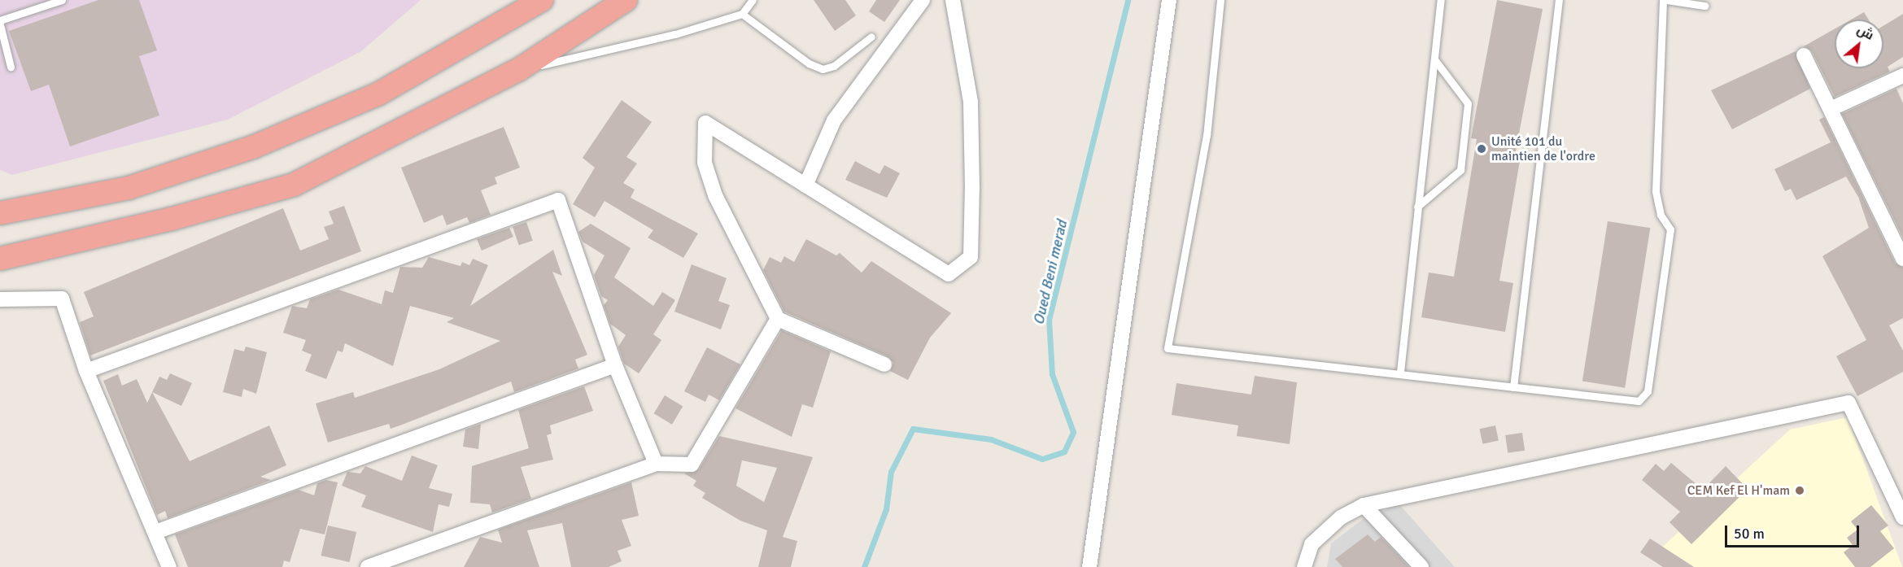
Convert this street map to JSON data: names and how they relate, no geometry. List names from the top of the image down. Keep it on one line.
{"water":["Oued Beni merad"],"places":["Unité 101 du maintien de l'ordre","CEM Kef El H'mam"],"scale_bar":"50 m","north":"top right"}
